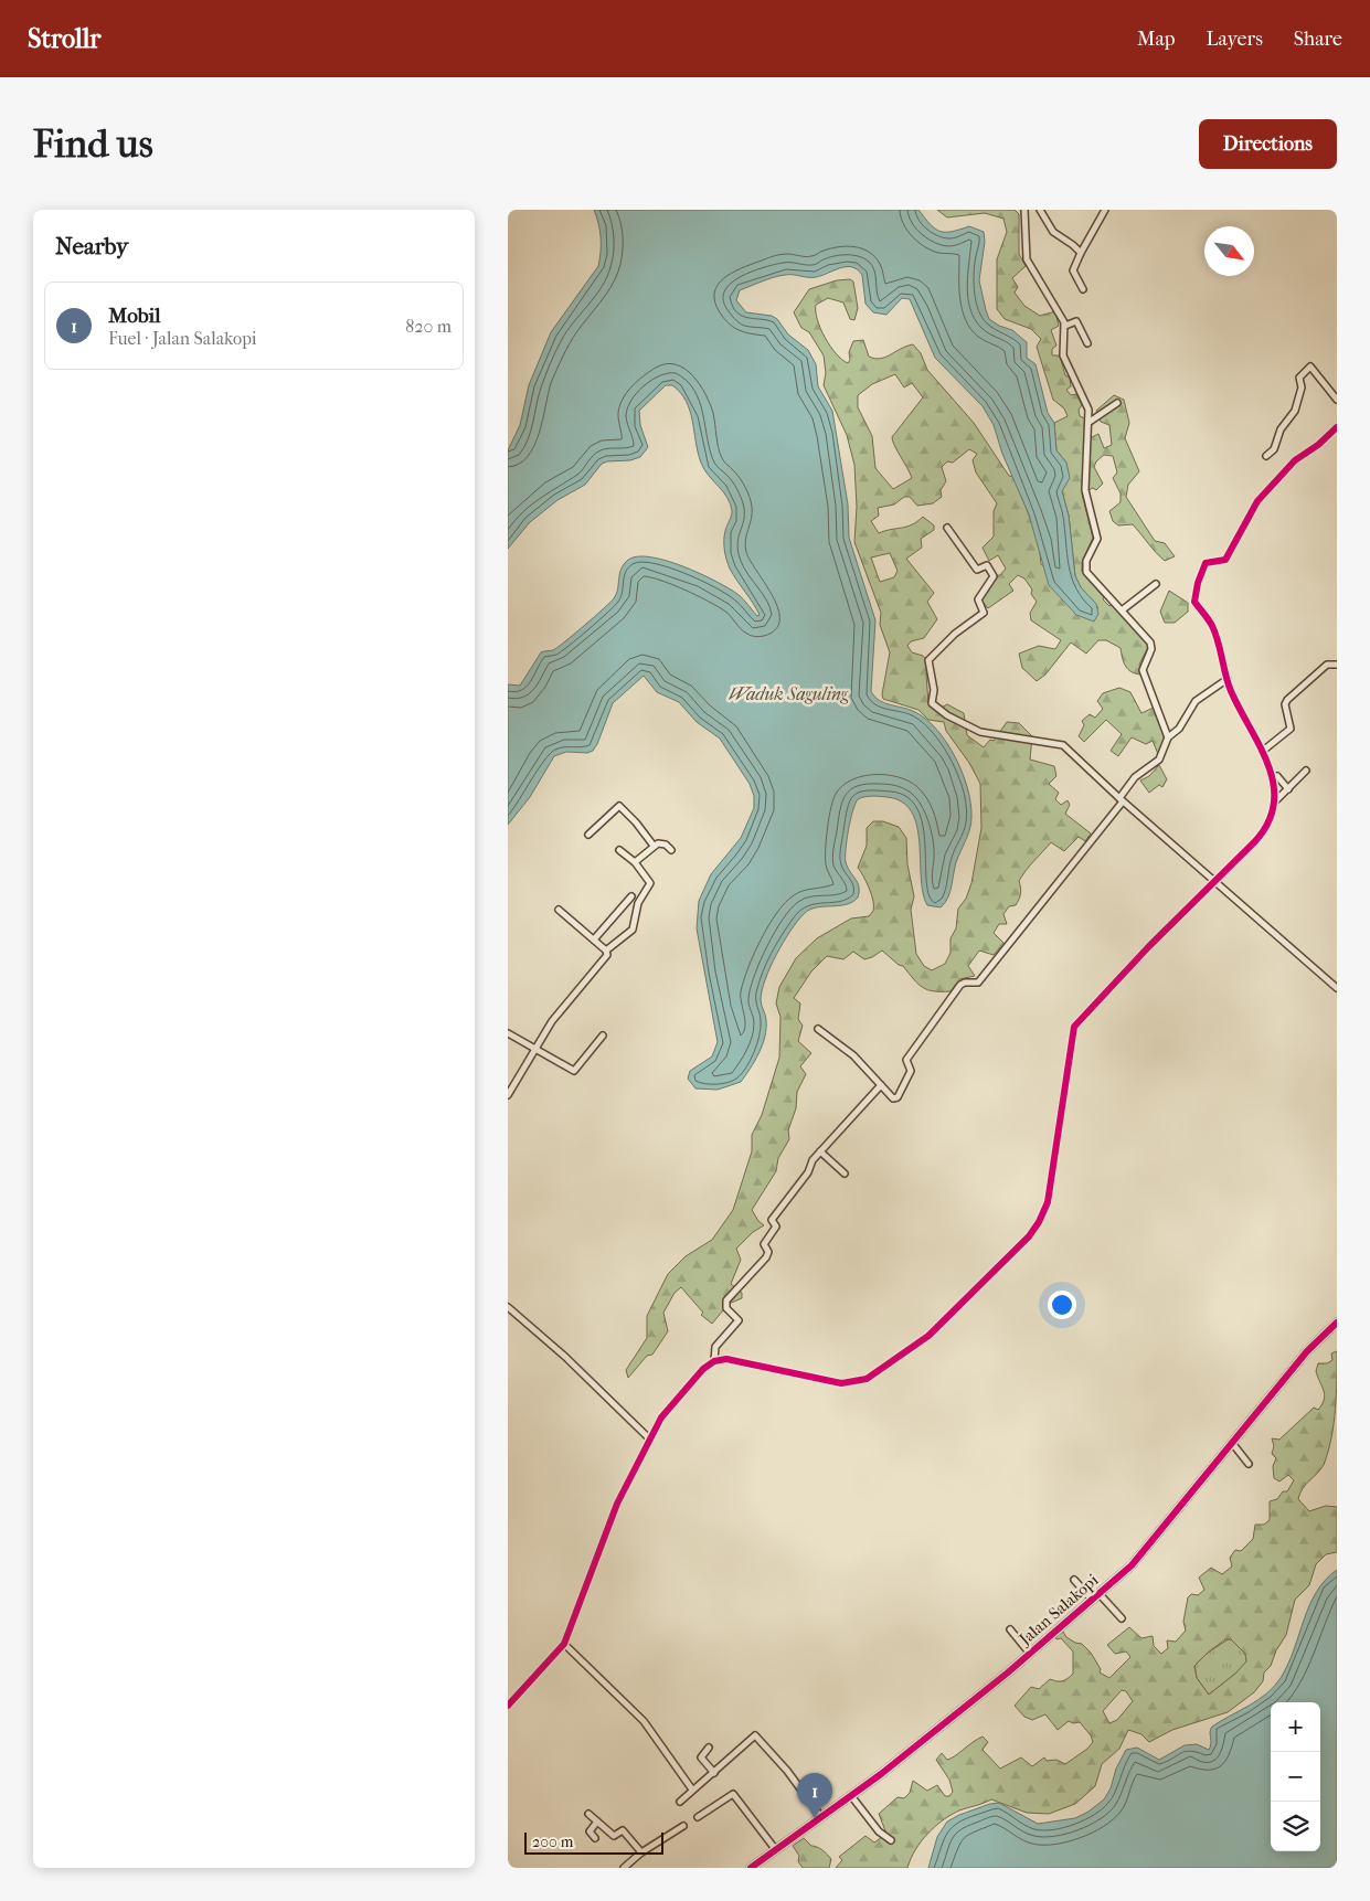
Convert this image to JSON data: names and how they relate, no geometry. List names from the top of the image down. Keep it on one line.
{"streets":{"street":["Jalan Salakopi"]},"water":["Waduk Saguling"],"scale_bar":"200 m","north":"bottom right","page":{"header":"Strollr","nav":["Map","Layers","Share"],"buttons":"Directions","title":"Find us","heading":"Nearby","list":[{"mark":"1","name":"Mobil","note":"Fuel · Jalan Salakopi","value":"820 m"}],"map_buttons":["+","−"],"pins":"1","scale":"200 m"}}
